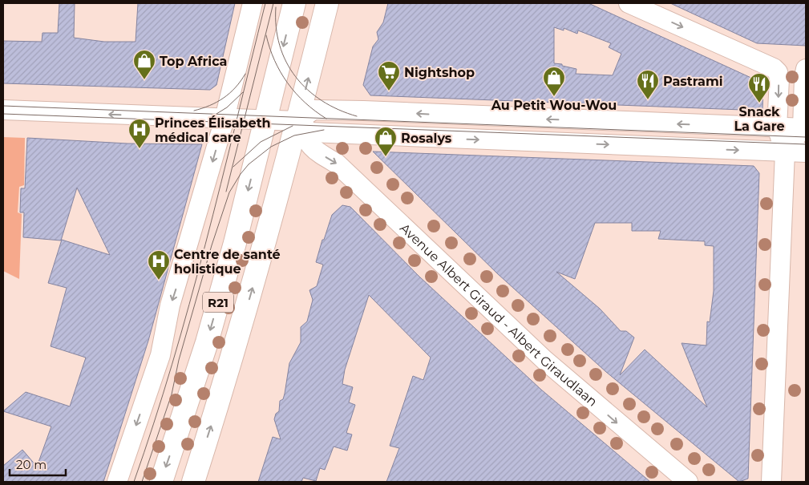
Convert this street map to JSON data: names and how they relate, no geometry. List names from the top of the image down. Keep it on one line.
{"streets":{"main road":["R21"],"street":["Avenue Albert Giraud - Albert Giraudlaan"]},"crossings":[["R21","Avenue Albert Giraud - Albert Giraudlaan"]],"one_way":["Avenue Albert Giraud - Albert Giraudlaan"],"places":{"shop":["Top Africa","Au Petit Wou-Wou","Rosalys"],"supermarket":["Nightshop"],"restaurant":["Pastrami","Snack La Gare"],"hospital":["Princes Élisabeth médical care","Centre de santé holistique"]},"scale_bar":"20 m"}
